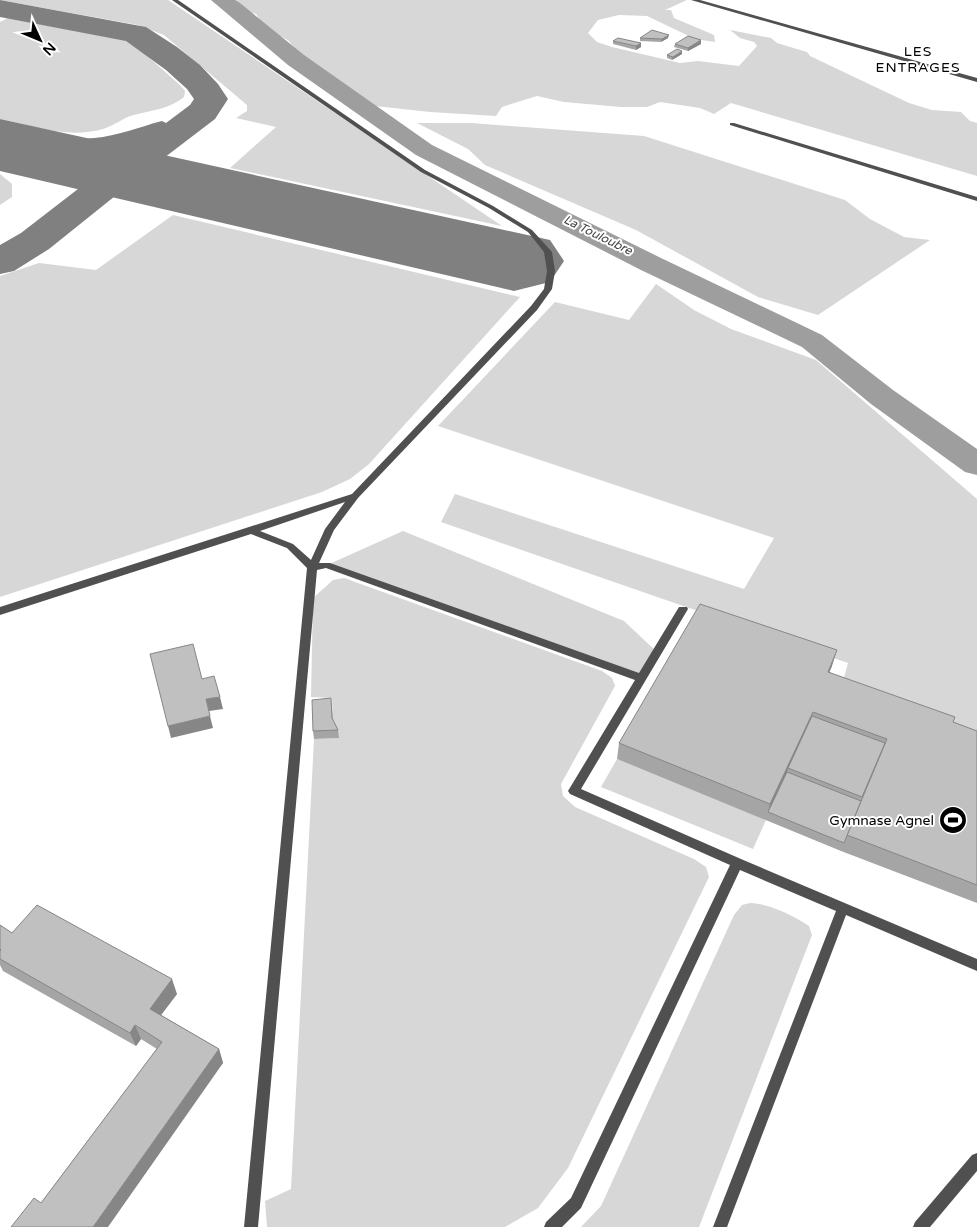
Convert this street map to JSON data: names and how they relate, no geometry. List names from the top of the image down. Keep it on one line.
{"districts":["LES ENTRAGES"],"water":["La Touloubre"],"places":{"sports":["Gymnase Agnel"]},"north":"bottom right"}
